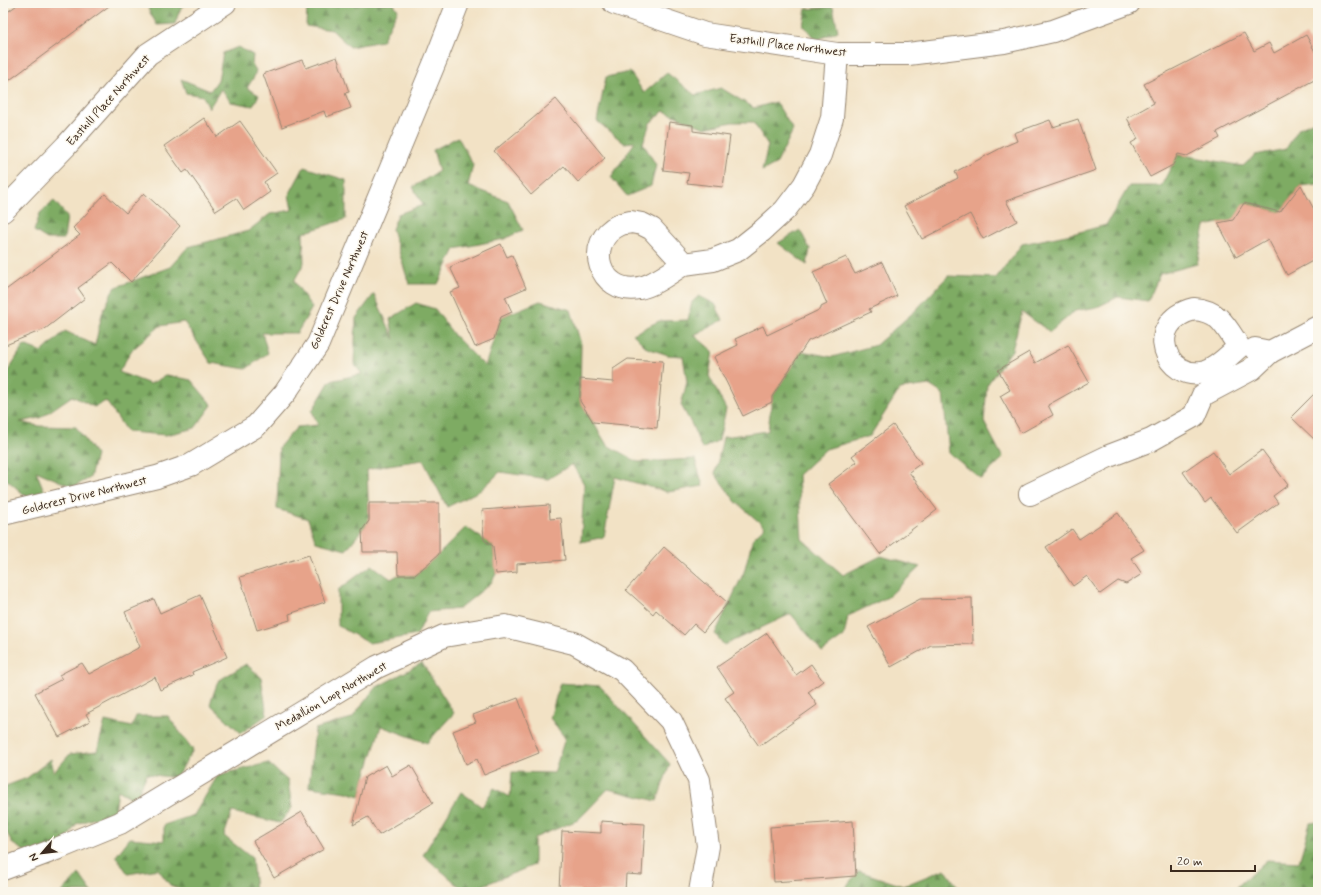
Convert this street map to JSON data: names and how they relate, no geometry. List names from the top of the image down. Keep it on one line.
{"streets":{"street":["Easthill Place Northwest","Goldcrest Drive Northwest","Medallion Loop Northwest"]},"scale_bar":"20 m","north":"bottom left"}
